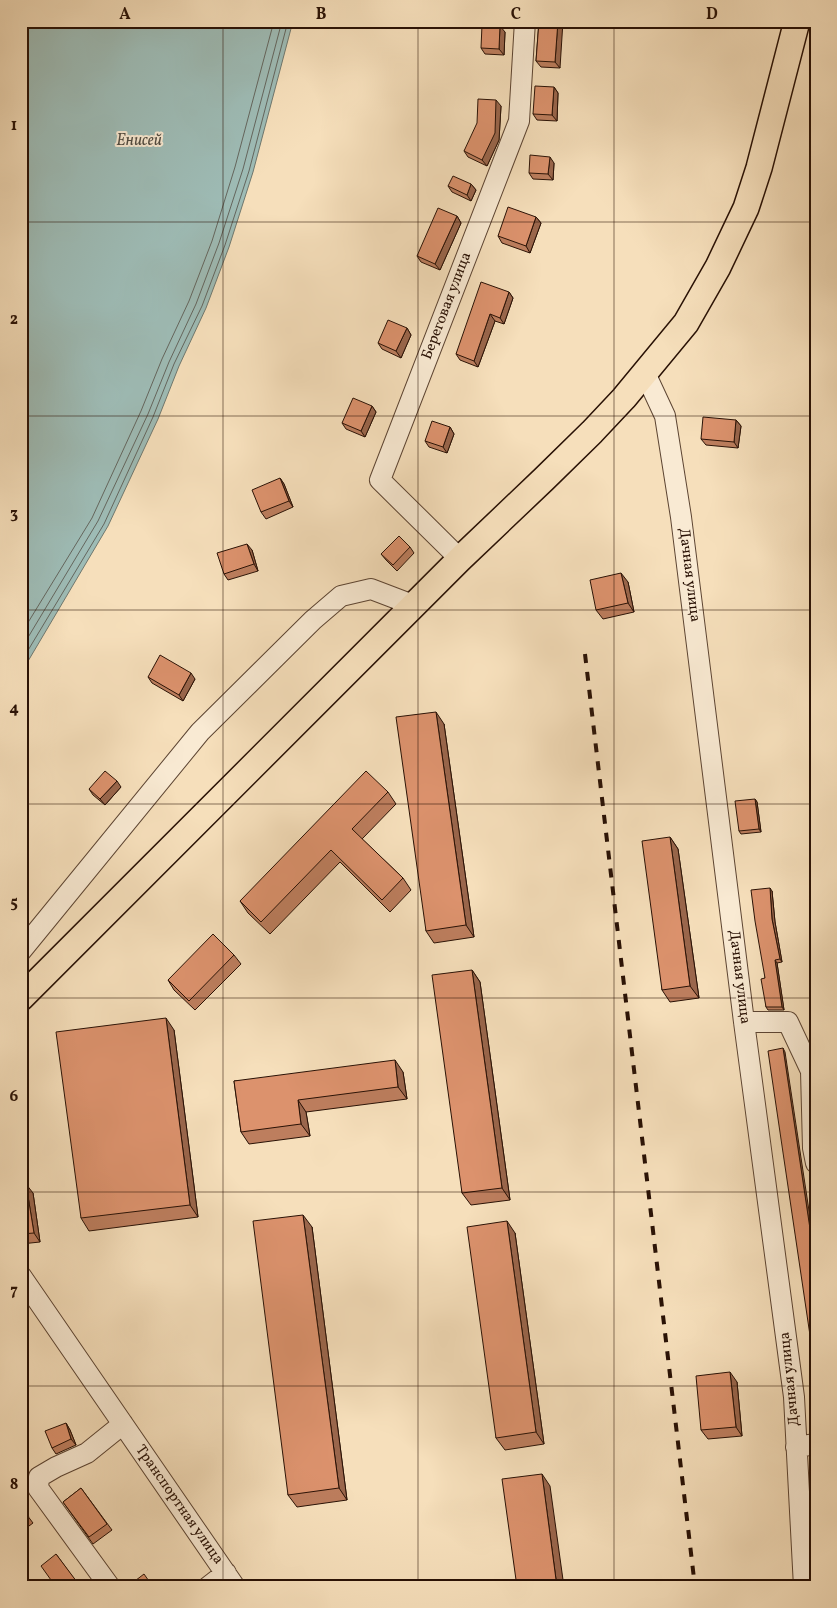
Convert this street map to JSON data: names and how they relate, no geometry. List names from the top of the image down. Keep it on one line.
{"streets":{"street":["Береговая улица","Дачная улица","Транспортная улица"]},"water":["Енисей"],"grid":{"columns":["A","B","C","D"],"rows":["1","2","3","4","5","6","7","8"]}}
